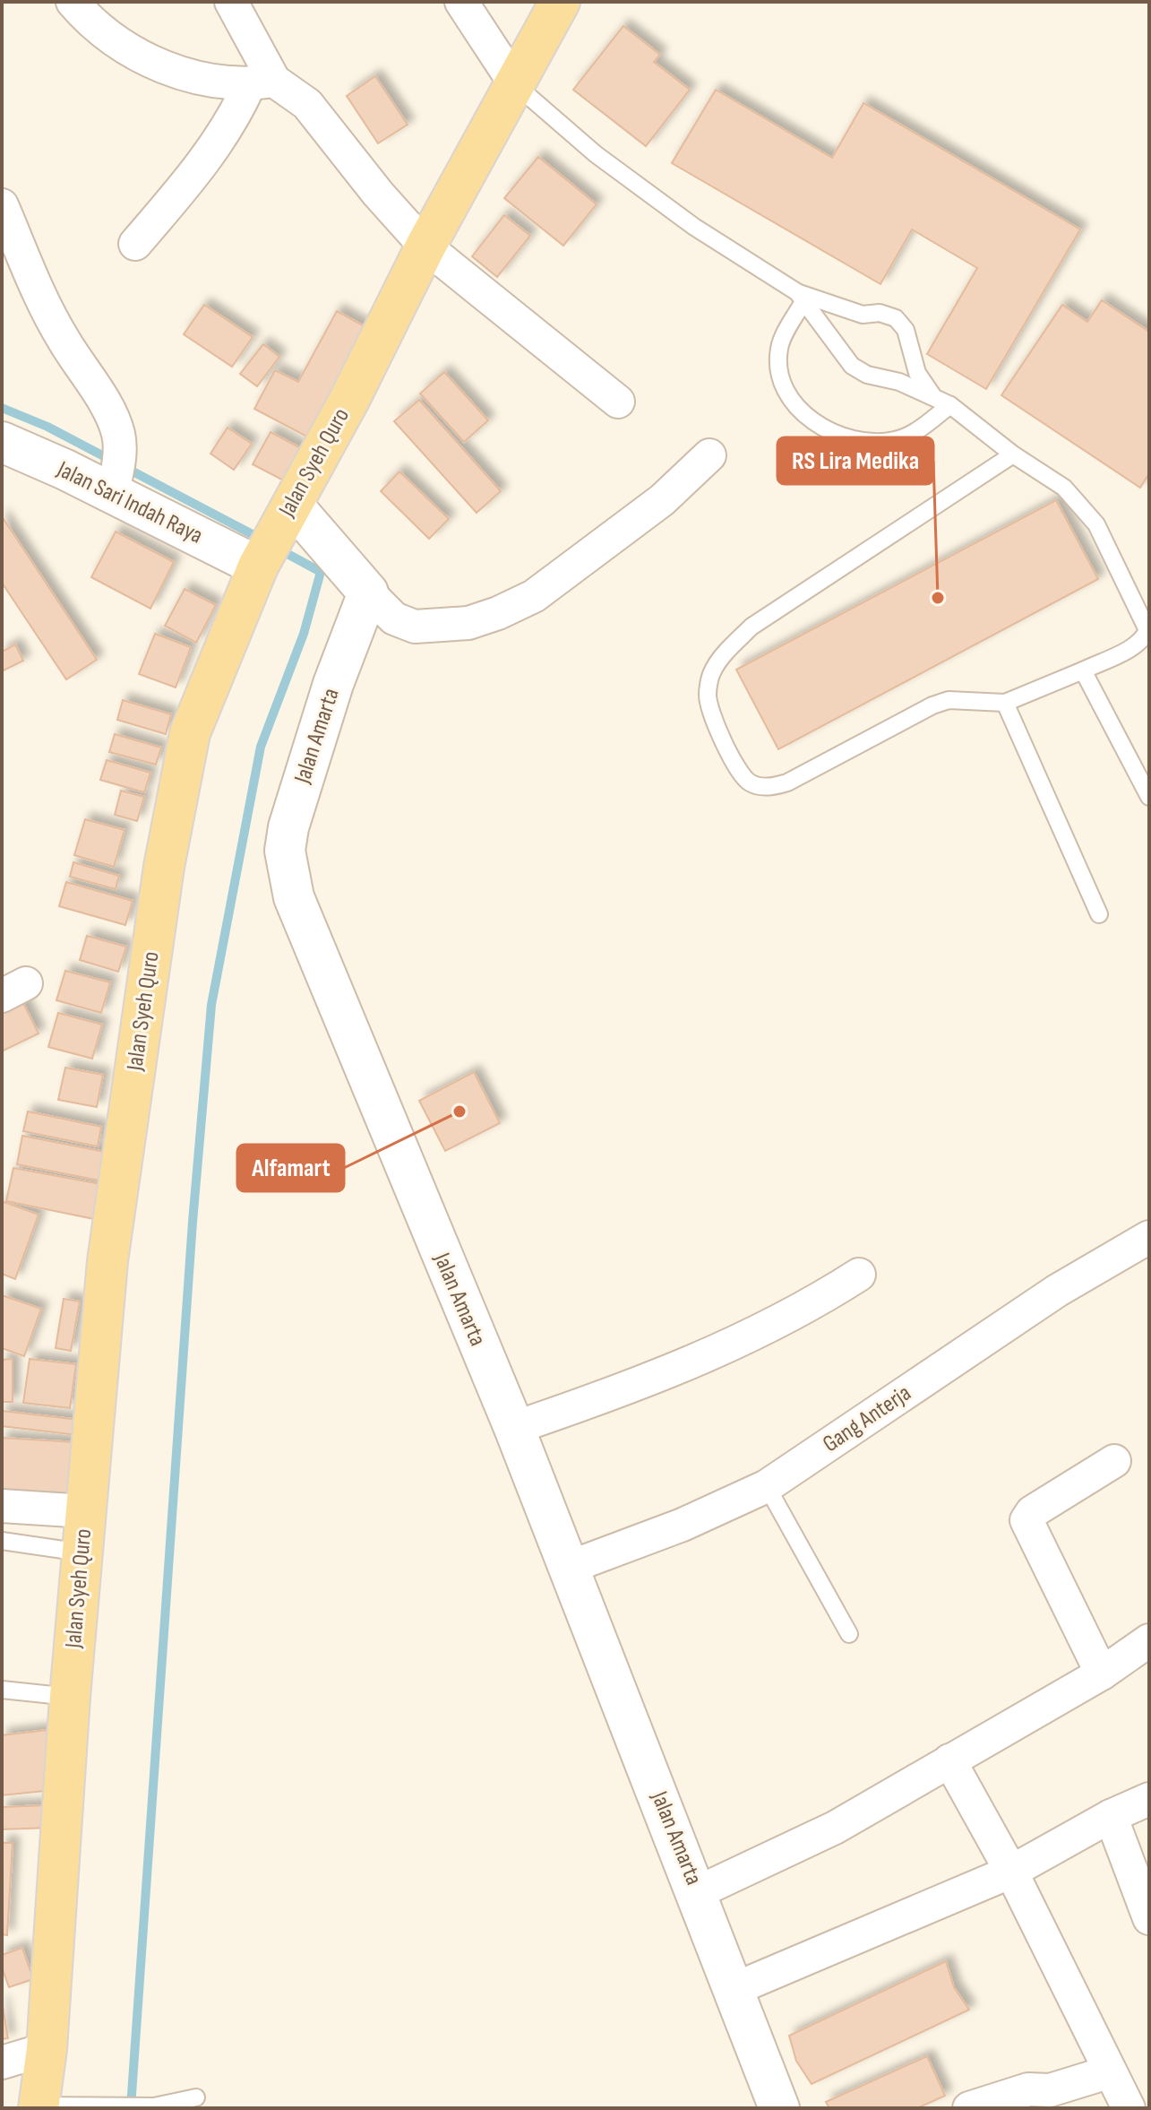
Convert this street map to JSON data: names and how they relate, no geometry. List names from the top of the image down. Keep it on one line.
{"streets":{"main road":["Jalan Syeh Quro"],"street":["Jalan Sari Indah Raya","Jalan Amarta","Gang Anterja"]},"crossings":[["Jalan Syeh Quro","Jalan Sari Indah Raya"],["Jalan Amarta","Gang Anterja"]],"places":["RS Lira Medika","Alfamart"]}
